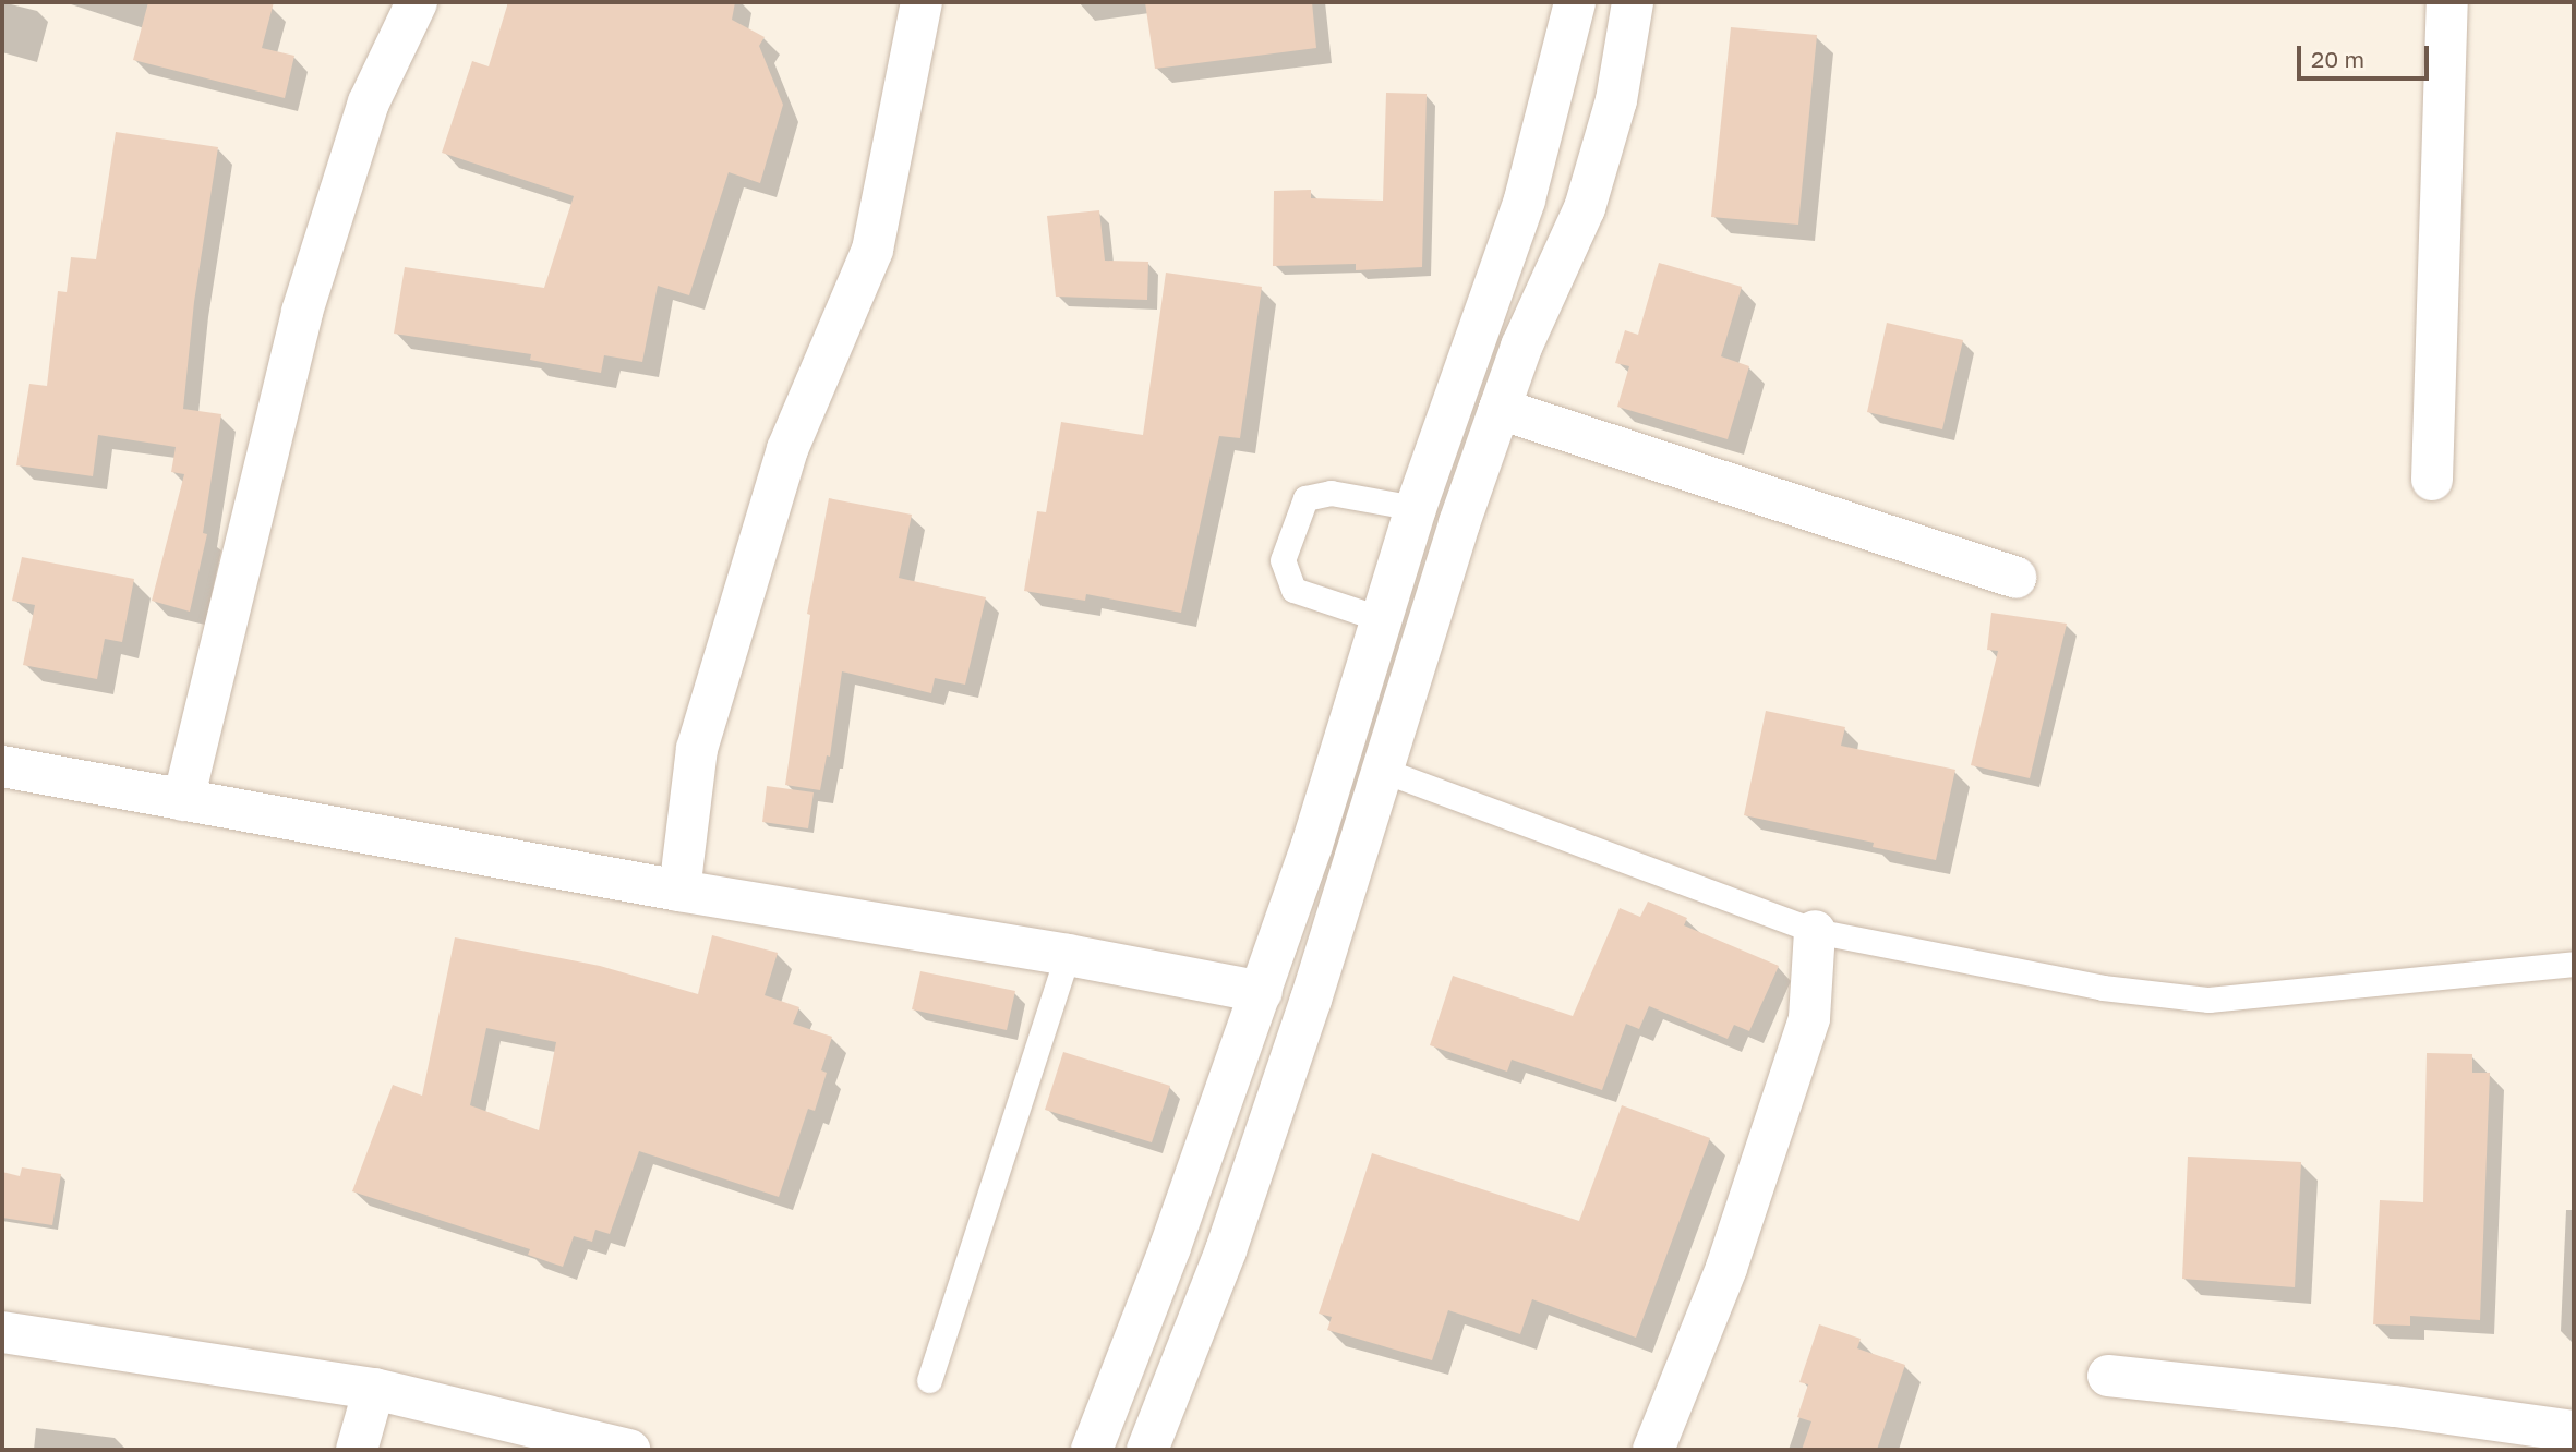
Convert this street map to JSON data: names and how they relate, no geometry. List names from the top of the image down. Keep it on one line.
{"scale_bar":"20 m"}
